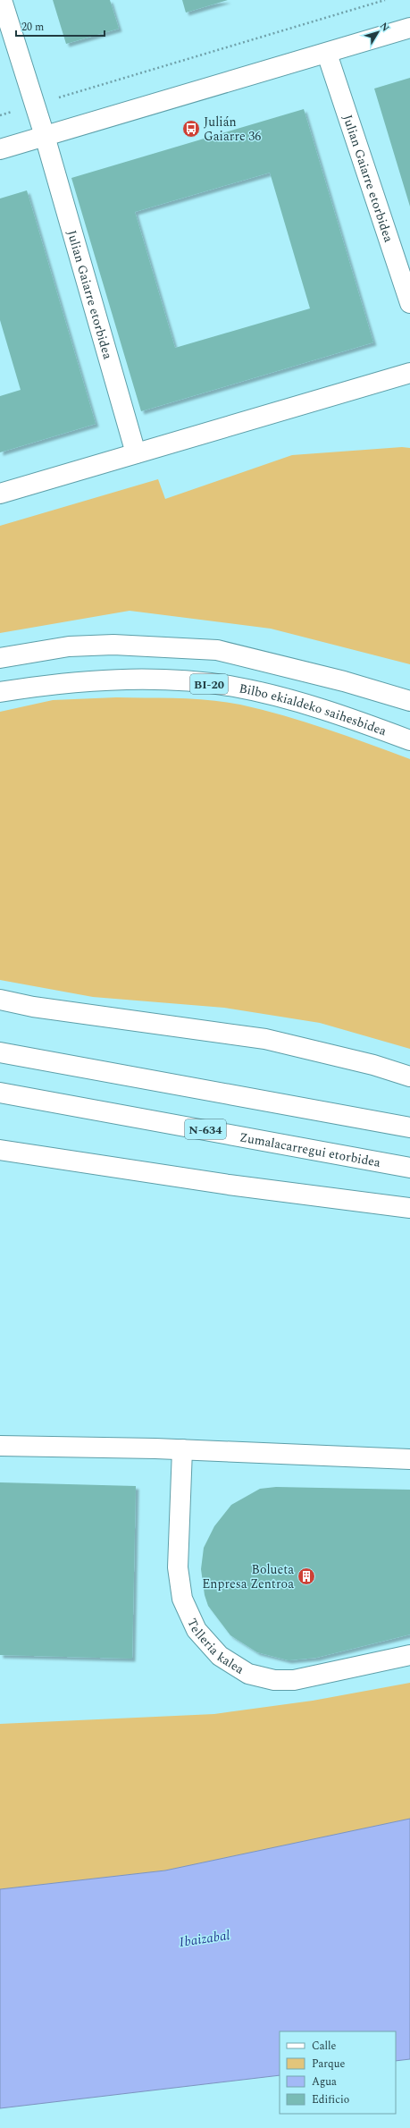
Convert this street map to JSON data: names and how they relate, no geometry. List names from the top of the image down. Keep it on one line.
{"streets":{"main road":["Julian Gaiarre etorbidea","BI-20","Bilbo ekialdeko saihesbidea","N-634","Zumalacarregui etorbidea","Telleria kalea"]},"water":["Ibaizabal"],"places":{"bus stop":["Julián Gaiarre 36"],"building":["Bolueta Enpresa Zentroa"]},"legend":["Calle","Parque","Agua","Edificio"],"scale_bar":"20 m","north":"top right"}
